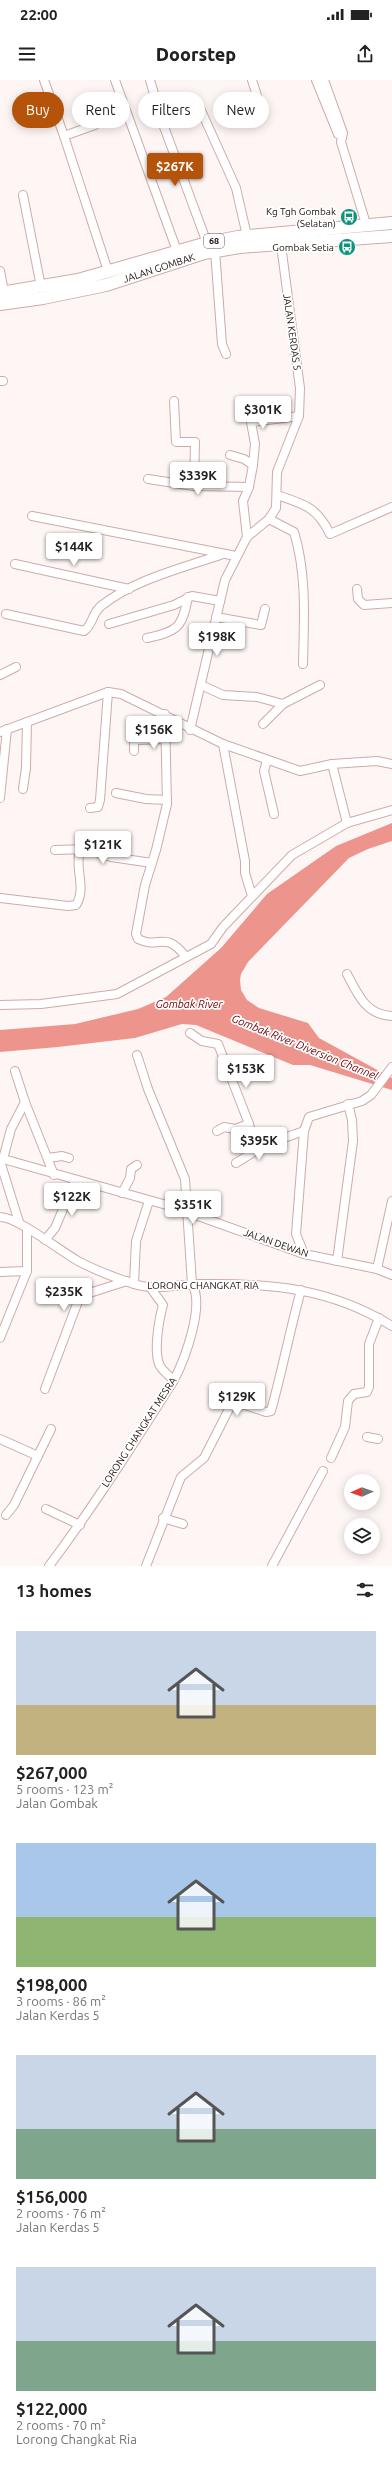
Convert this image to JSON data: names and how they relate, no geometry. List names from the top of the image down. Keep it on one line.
{"streets":{"main road":["68","JALAN GOMBAK"],"street":["JALAN KERDAS 5","JALAN DEWAN","LORONG CHANGKAT RIA","LORONG CHANGKAT MESRA"]},"crossings":[["JALAN GOMBAK","JALAN KERDAS 5"],["JALAN DEWAN","LORONG CHANGKAT MESRA"],["LORONG CHANGKAT RIA","LORONG CHANGKAT MESRA"]],"water":["Gombak River","Gombak River Diversion Channel"],"places":{"bus stop":["Kg Tgh Gombak (Selatan)","Gombak Setia"]},"north":"left","page":{"status":"22:00","header":"Doorstep","chip":["Buy","Rent","Filters","New"],"price":["$267K","$301K","$339K","$144K","$198K","$156K","$121K","$153K","$395K","$122K","$351K","$235K","$129K"],"heading":"13 homes","list":[{"name":"$267,000","note":"5 rooms · 123 m² · Jalan Gombak"},{"name":"$198,000","note":"3 rooms · 86 m² · Jalan Kerdas 5"},{"name":"$156,000","note":"2 rooms · 76 m² · Jalan Kerdas 5"},{"name":"$122,000","note":"2 rooms · 70 m² · Lorong Changkat Ria"}]}}
